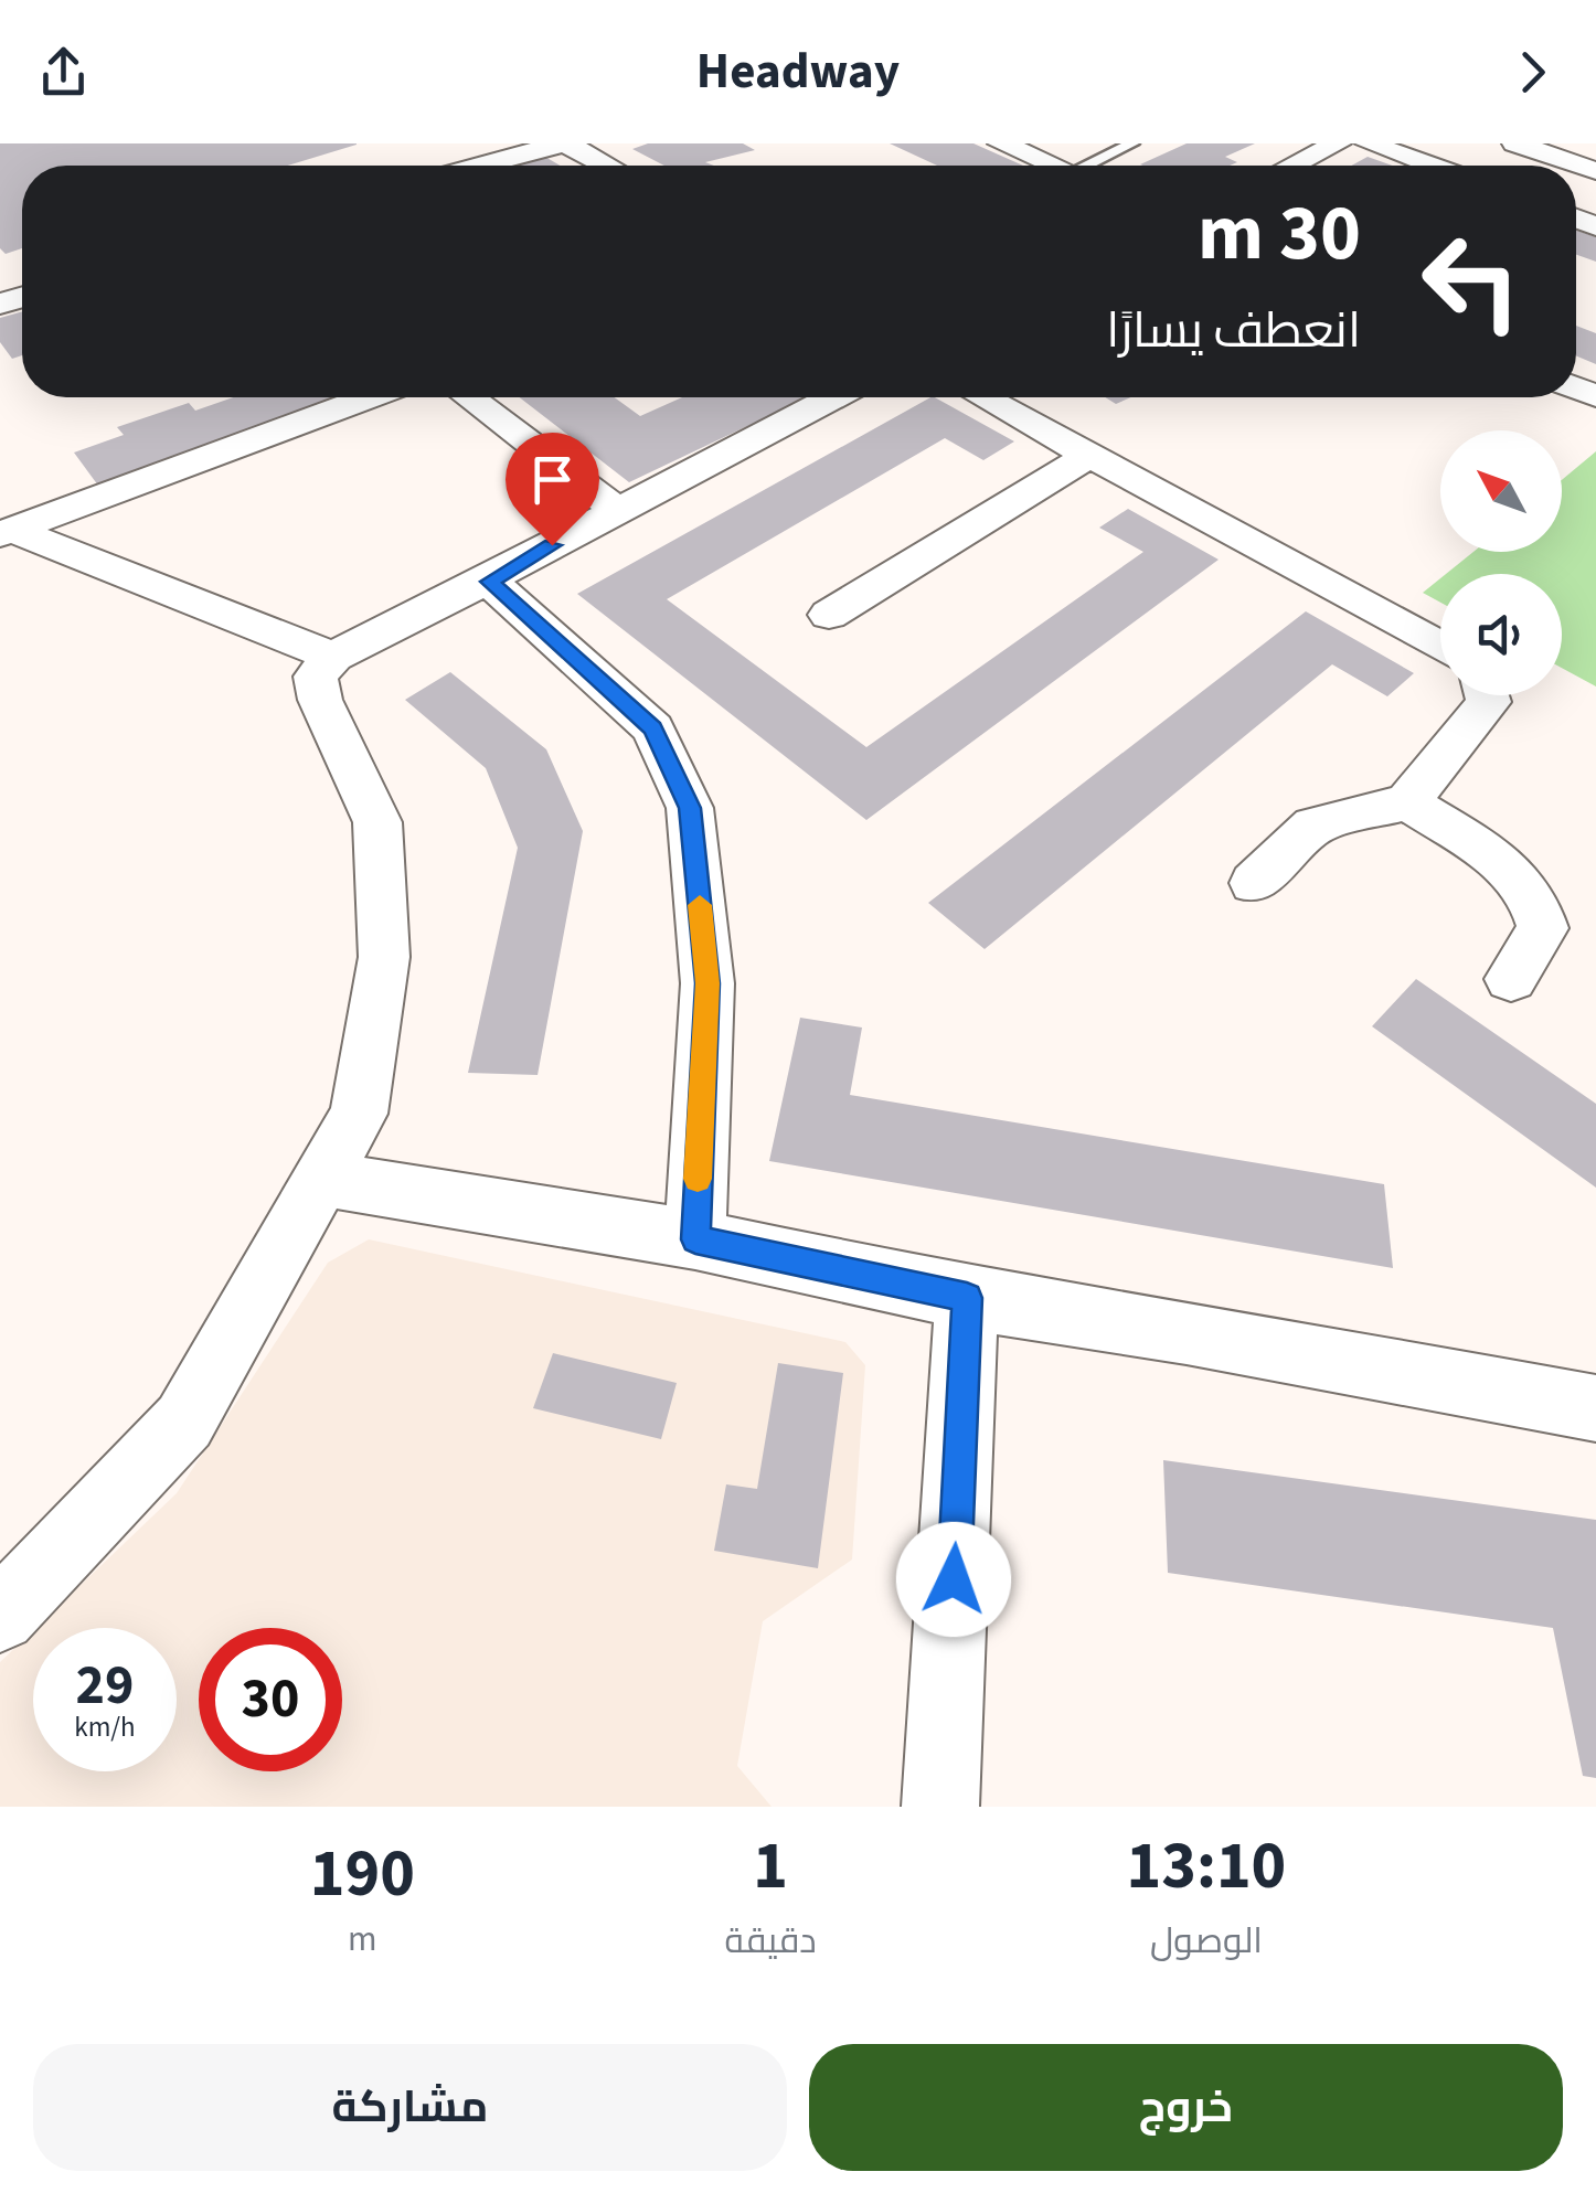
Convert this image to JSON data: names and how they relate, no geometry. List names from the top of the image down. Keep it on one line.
{"north":"top left","page":{"header":"Headway","turn":["30 m","انعطف يسارًا"],"speed":"29 km/h","limit":"30","eta":["13:10","الوصول","1","دقيقة","190","m"],"buttons":["خروج","مشاركة"]}}
